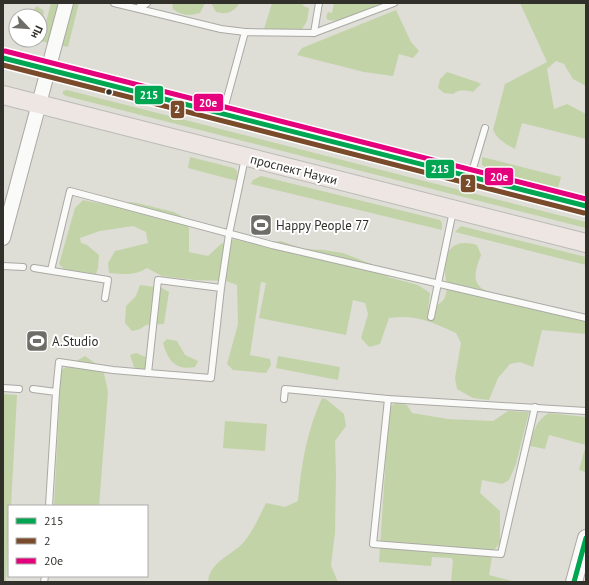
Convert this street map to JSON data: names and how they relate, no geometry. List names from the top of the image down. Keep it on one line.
{"streets":{"main road":["проспект Науки"]},"places":{"sports":["Happy People 77","A.Studio"]},"lines":["transit line 20е","transit line 215","transit line 2"],"legend":["215","2","20е"],"north":"bottom right"}
